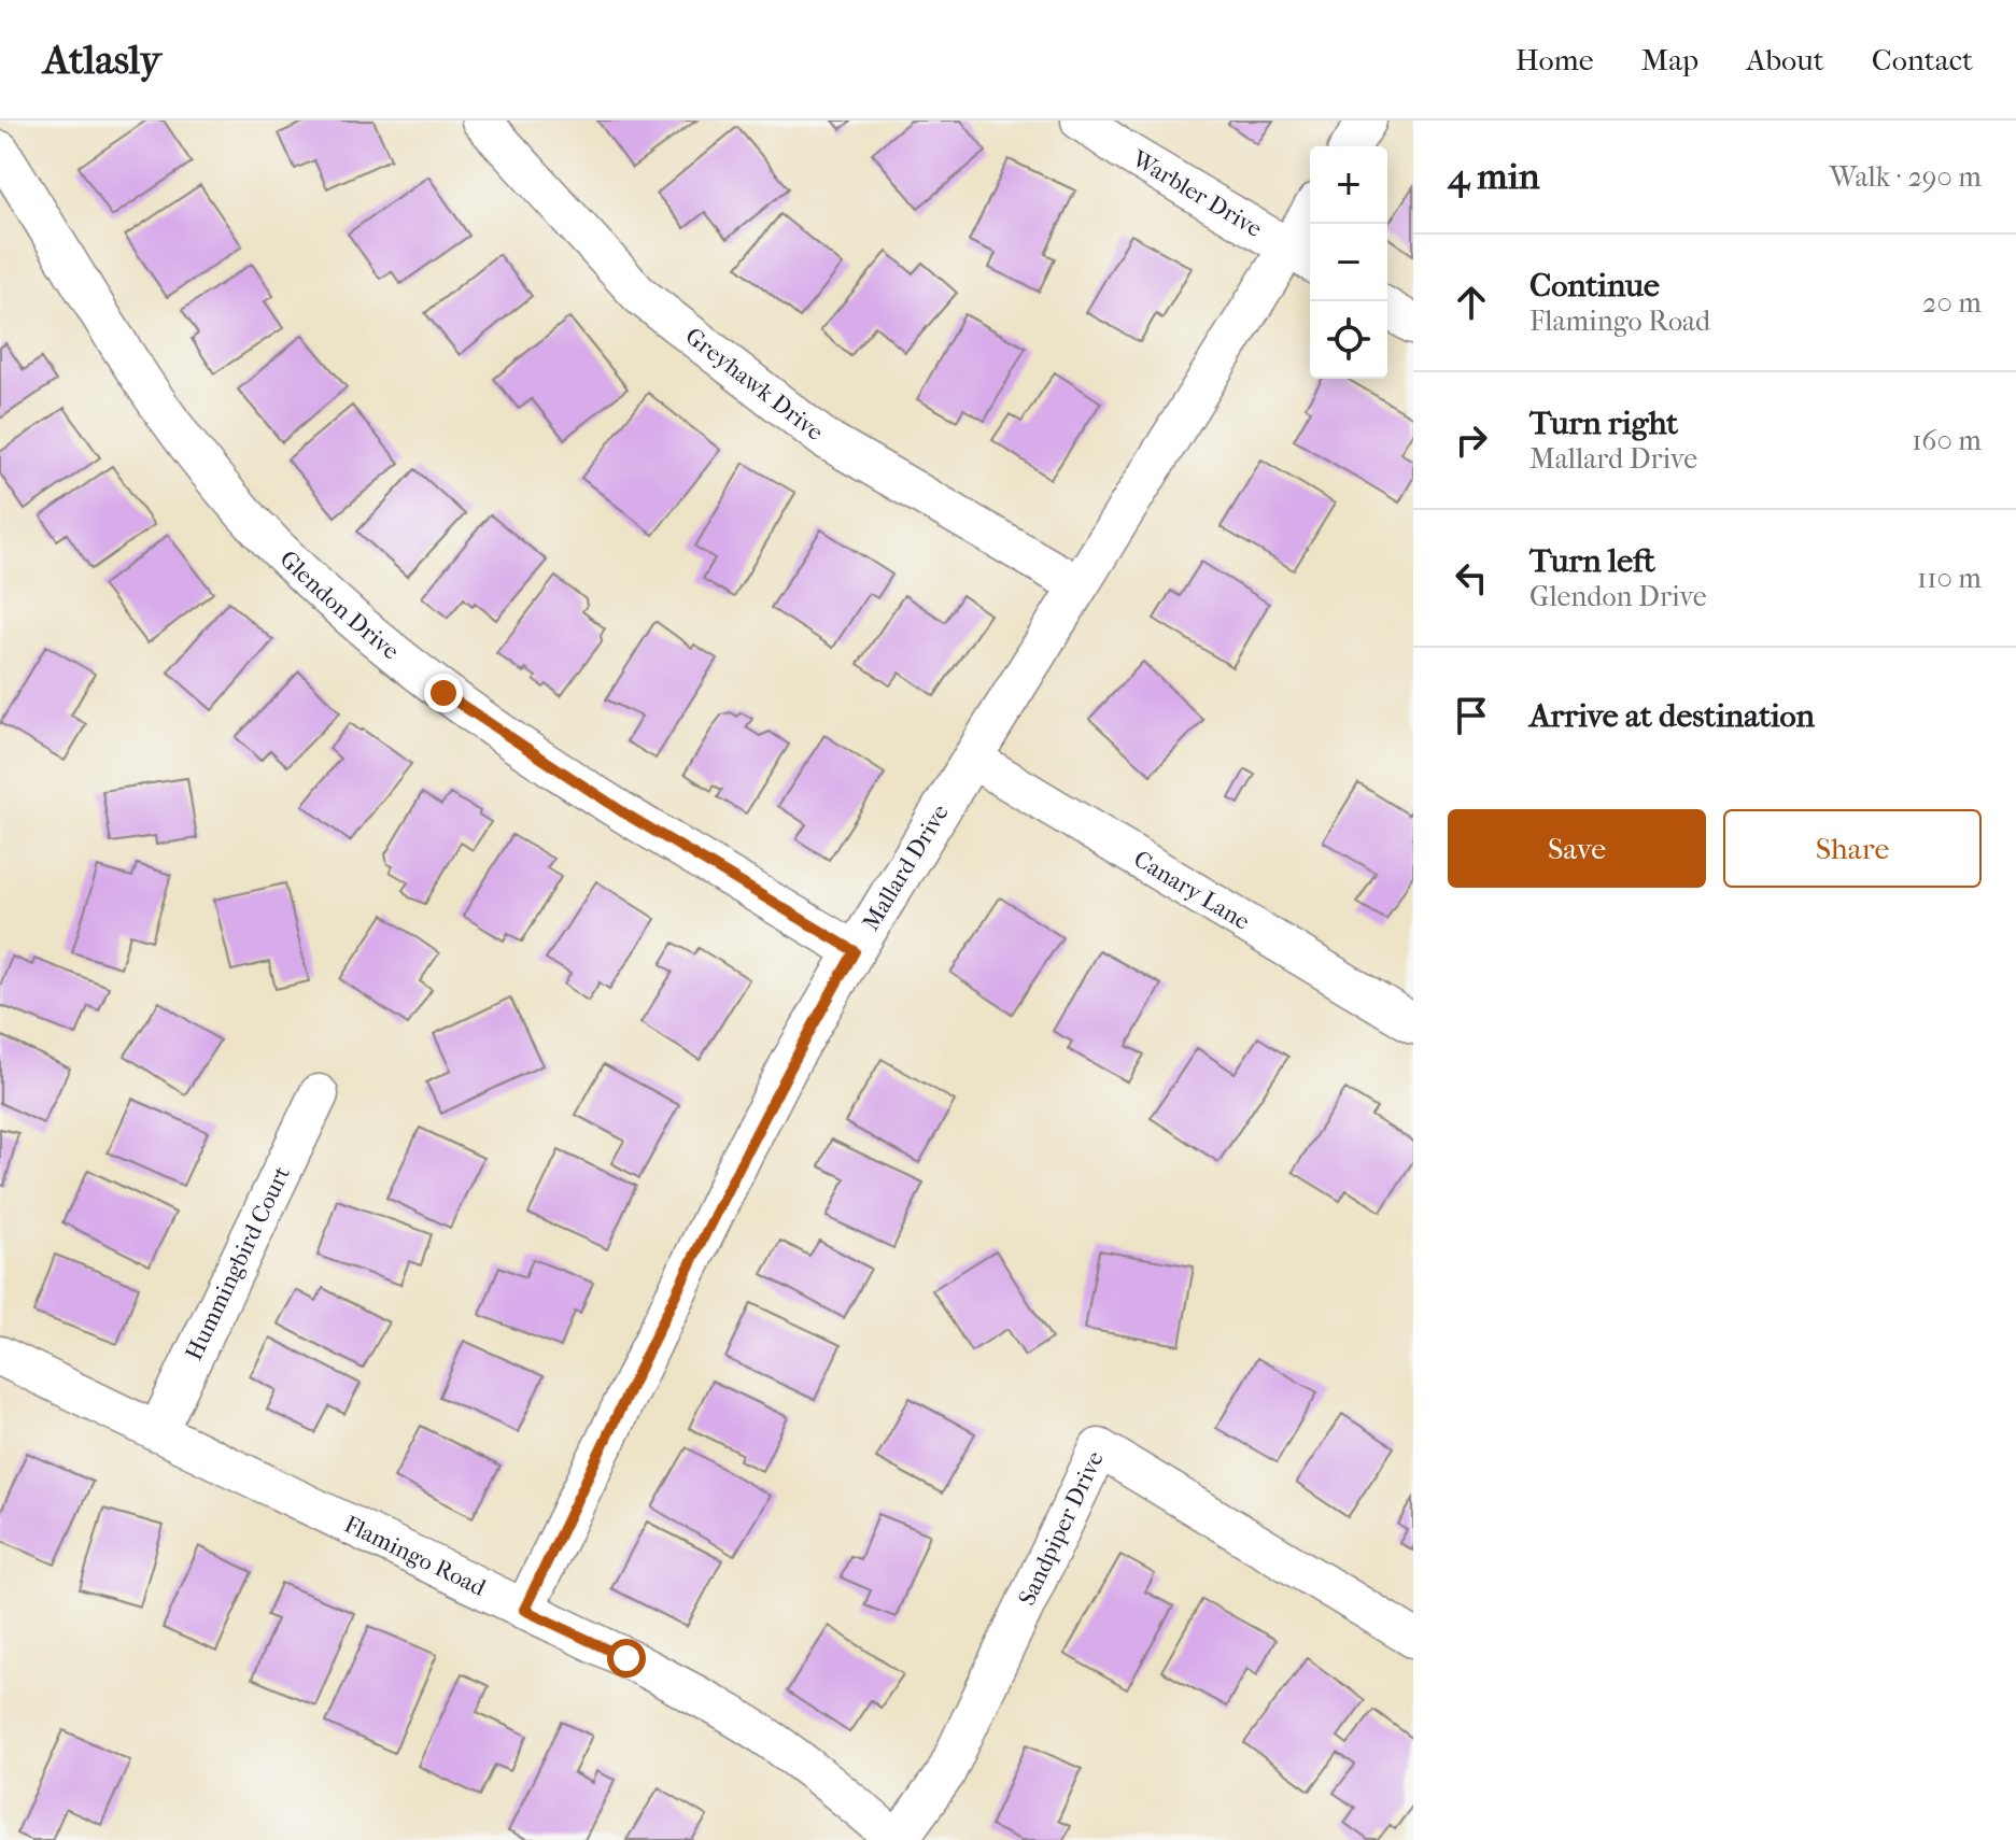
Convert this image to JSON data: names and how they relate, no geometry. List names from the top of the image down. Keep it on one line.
{"streets":{"street":["Warbler Drive","Greyhawk Drive","Glendon Drive","Mallard Drive","Canary Lane","Hummingbird Court","Sandpiper Drive","Flamingo Road"]},"crossings":[["Warbler Drive","Mallard Drive"],["Greyhawk Drive","Mallard Drive"],["Glendon Drive","Mallard Drive"],["Mallard Drive","Canary Lane"],["Mallard Drive","Flamingo Road"],["Hummingbird Court","Flamingo Road"],["Sandpiper Drive","Flamingo Road"]],"page":{"header":"Atlasly","nav":["Home","Map","About","Contact"],"heading":["4 min","Walk · 290 m"],"map_buttons":["+","−"],"list":[["Continue","Flamingo Road","20 m"],["Turn right","Mallard Drive","160 m"],["Turn left","Glendon Drive","110 m"],"Arrive at destination"],"buttons":["Save","Share"]}}
